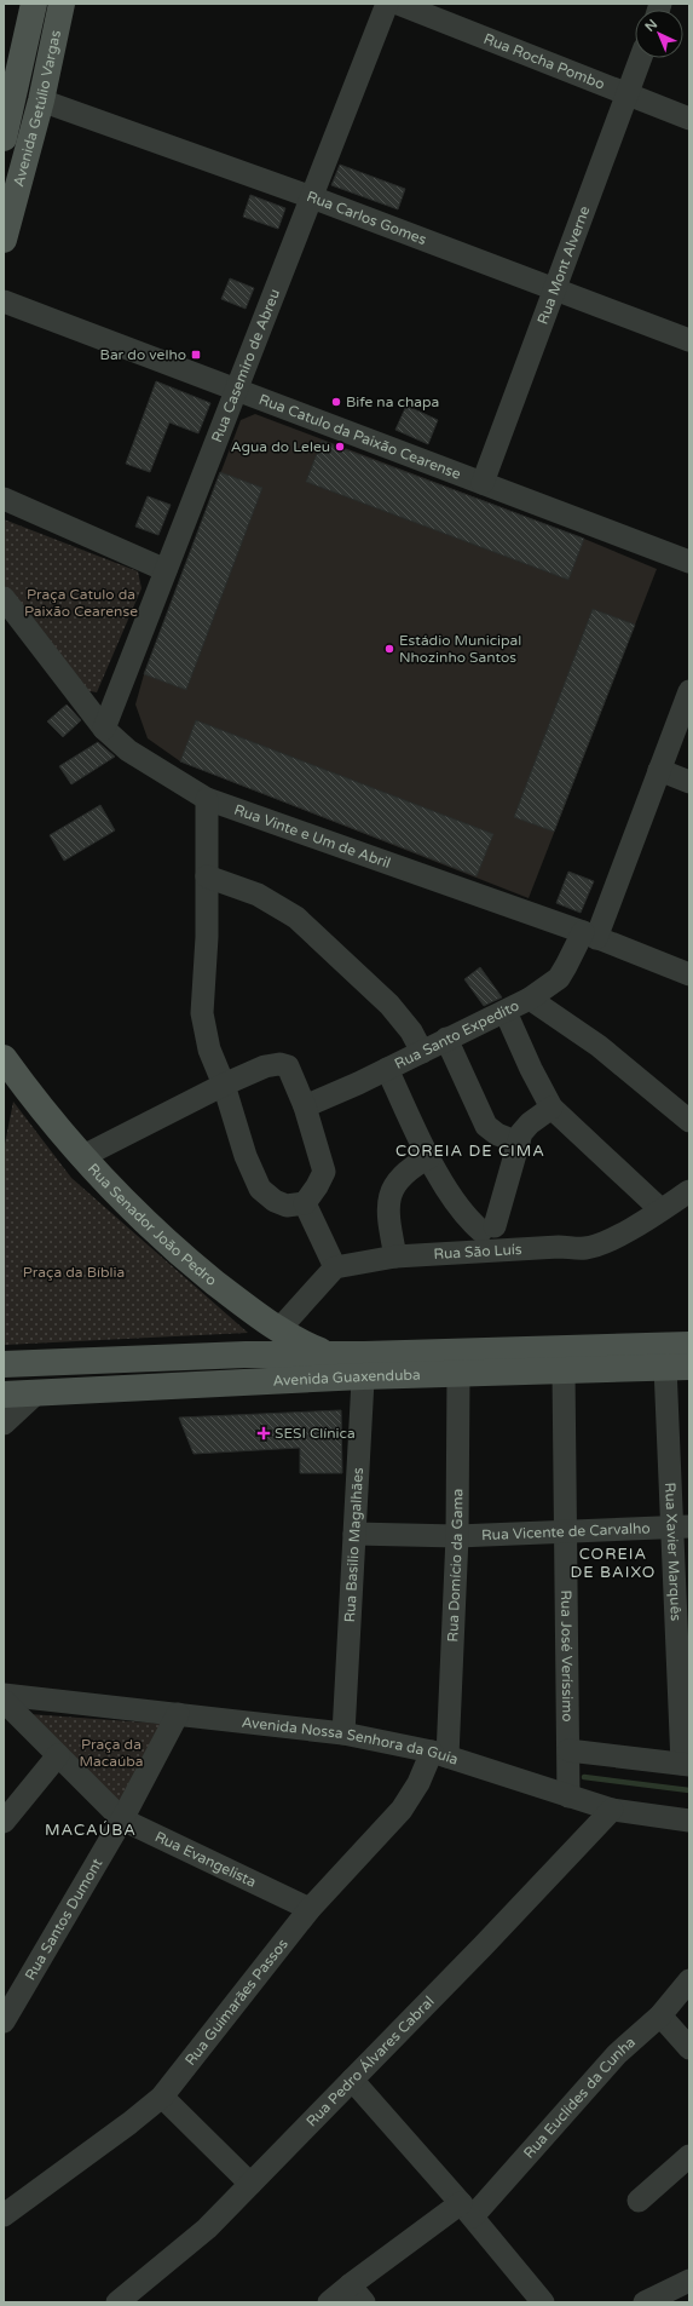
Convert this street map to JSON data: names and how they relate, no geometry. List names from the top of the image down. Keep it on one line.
{"streets":{"main road":["Avenida Getúlio Vargas","Rua Senador João Pedro","Avenida Guaxenduba"],"street":["Rua Rocha Pombo","Rua Carlos Gomes","Rua Mont Alverne","Rua Casemiro de Abreu","Rua Catulo da Paixão Cearense","Rua Vinte e Um de Abril","Rua Santo Expedito","Rua São Luís","Rua Vicente de Carvalho","Rua Basilio Magalhães","Rua Xavier Marquês","Rua Domício da Gama","Rua José Veríssimo","Avenida Nossa Senhora da Guia","Rua Evangelista","Rua Santos Dumont","Rua Guimarães Passos","Rua Pedro Álvares Cabral","Rua Euclídes da Cunha"]},"crossings":[["Rua Rocha Pombo","Rua Mont Alverne"],["Avenida Getúlio Vargas","Rua Carlos Gomes"],["Rua Carlos Gomes","Rua Mont Alverne"],["Rua Carlos Gomes","Rua Casemiro de Abreu"],["Rua Mont Alverne","Rua Catulo da Paixão Cearense"],["Rua Casemiro de Abreu","Rua Catulo da Paixão Cearense"],["Rua Casemiro de Abreu","Rua Vinte e Um de Abril"],["Rua Vinte e Um de Abril","Rua Santo Expedito"],["Rua Senador João Pedro","Avenida Guaxenduba"],["Avenida Guaxenduba","Rua Basilio Magalhães"],["Avenida Guaxenduba","Rua Xavier Marquês"],["Avenida Guaxenduba","Rua Domício da Gama"],["Avenida Guaxenduba","Rua José Veríssimo"],["Rua Vicente de Carvalho","Rua Basilio Magalhães"],["Rua Vicente de Carvalho","Rua Xavier Marquês"],["Rua Vicente de Carvalho","Rua Domício da Gama"],["Rua Vicente de Carvalho","Rua José Veríssimo"],["Rua Basilio Magalhães","Avenida Nossa Senhora da Guia"],["Rua Domício da Gama","Avenida Nossa Senhora da Guia"],["Rua Domício da Gama","Rua Guimarães Passos"],["Rua José Veríssimo","Avenida Nossa Senhora da Guia"],["Avenida Nossa Senhora da Guia","Rua Santos Dumont"],["Avenida Nossa Senhora da Guia","Rua Guimarães Passos"],["Avenida Nossa Senhora da Guia","Rua Pedro Álvares Cabral"],["Rua Evangelista","Rua Santos Dumont"],["Rua Evangelista","Rua Guimarães Passos"]],"districts":["COREIA DE CIMA","COREIA DE BAIXO","MACAÚBA"],"parks":["Praça Catulo da Paixão Cearense","Praça da Bíblia","Praça da Macaúba"],"places":{"transit":["Bar do velho"],"other":["Bife na chapa","Agua do Leleu","Estádio Municipal Nhozinho Santos"],"health":["SESI Clínica"]},"north":"top left"}
